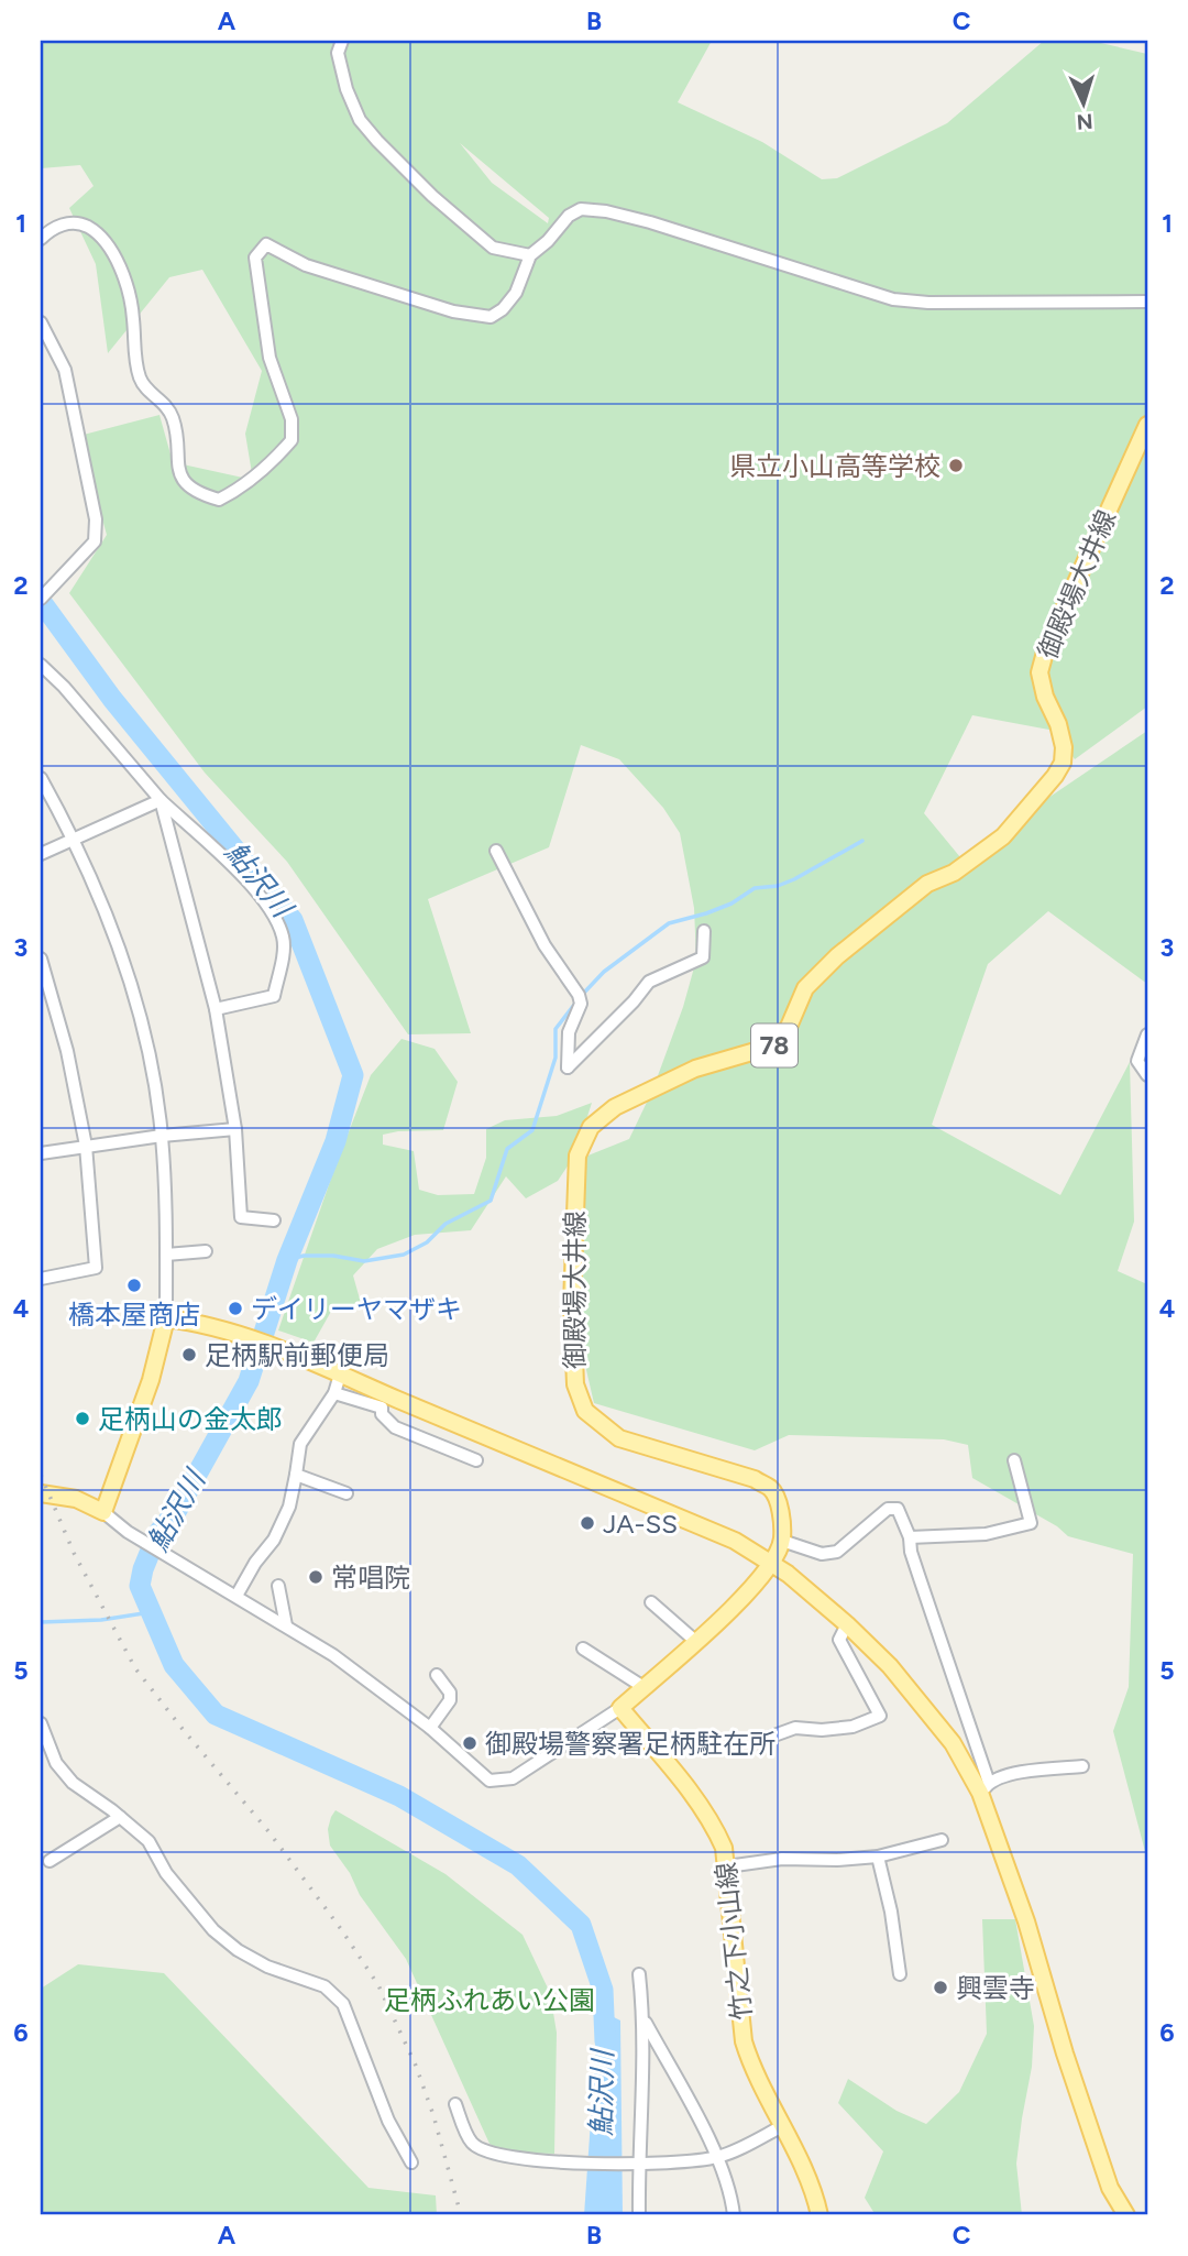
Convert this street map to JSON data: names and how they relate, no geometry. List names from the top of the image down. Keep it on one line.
{"streets":{"main road":["御殿場大井線","78","竹之下小山線"]},"water":["鮎沢川"],"parks":["足柄ふれあい公園"],"places":["県立小山高等学校","橋本屋商店","デイリーヤマザキ","足柄駅前郵便局","足柄山の金太郎","JA-SS","常唱院","御殿場警察署足柄駐在所","興雲寺"],"north":"bottom","grid":{"columns":["A","B","C"],"rows":["1","2","3","4","5","6"]}}
